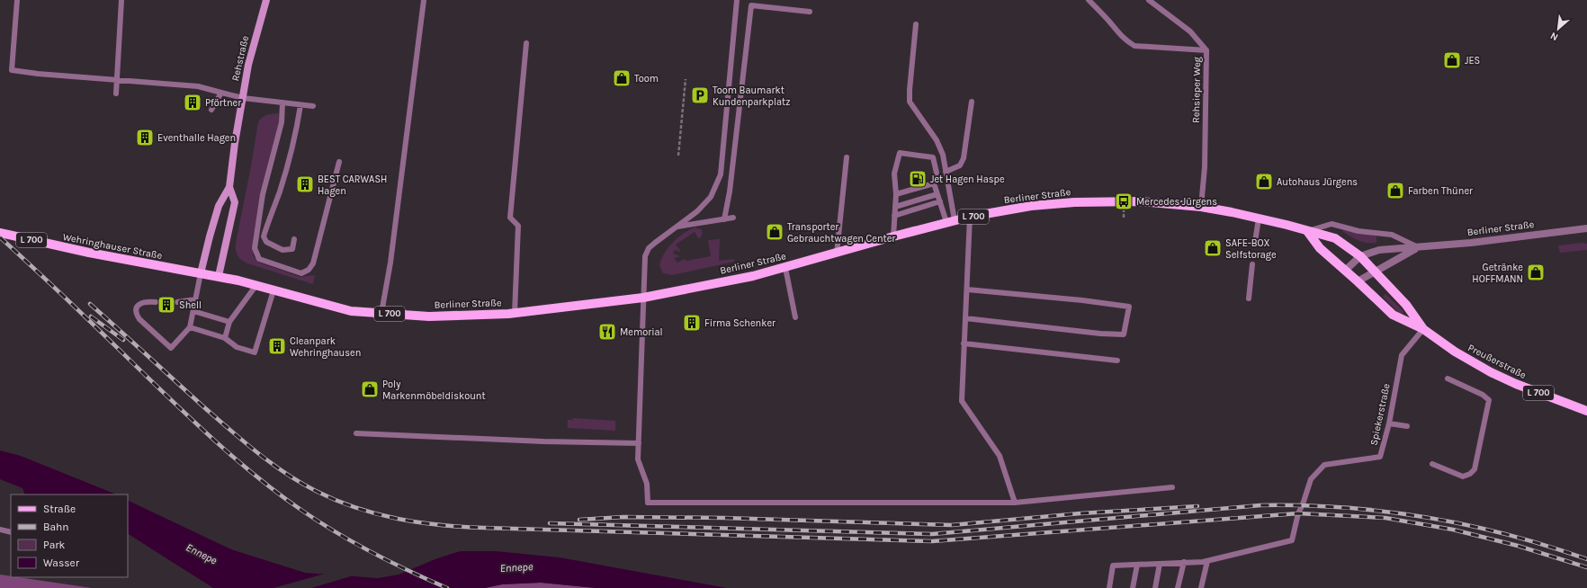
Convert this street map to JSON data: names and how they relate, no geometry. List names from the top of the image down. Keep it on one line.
{"streets":{"main road":["Berliner Straße","L 700","Wehringhauser Straße","Preußerstraße"],"street":["Rehstraße"],"lane":["Rehsieper Weg","Spiekerstraße"]},"crossings":[["Rehstraße","Berliner Straße"],["Rehstraße","Wehringhauser Straße"],["Rehsieper Weg","Berliner Straße"],["Berliner Straße","L 700"],["Berliner Straße","Wehringhauser Straße"],["Berliner Straße","Preußerstraße"],["L 700","Preußerstraße"],["Preußerstraße","Spiekerstraße"]],"water":["Ennepe"],"places":{"shop":["JES","Toom","Autohaus Jürgens","Farben Thüner","Transporter Gebrauchtwagen Center","SAFE-BOX Selfstorage","Getränke HOFFMANN","Poly Markenmöbeldiskount"],"parking":["Toom Baumarkt Kundenparkplatz"],"building":["Pförtner","Eventhalle Hagen","BEST CARWASH Hagen","Shell","Firma Schenker","Cleanpark Wehringhausen"],"fuel station":["Jet Hagen Haspe"],"bus stop":["Mercedes Jürgens"],"restaurant":["Memorial"]},"legend":["Straße","Bahn","Park","Wasser"],"north":"bottom left"}
